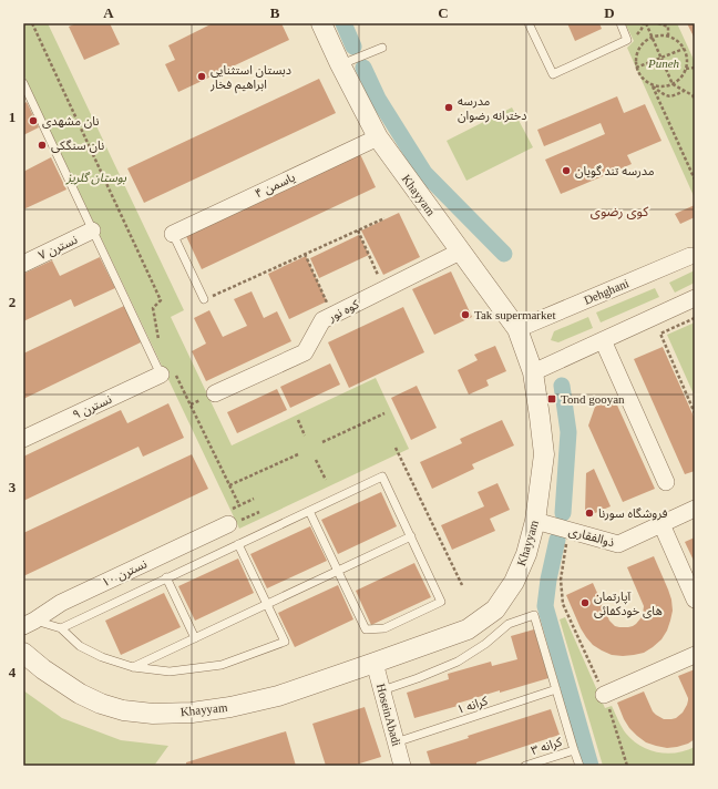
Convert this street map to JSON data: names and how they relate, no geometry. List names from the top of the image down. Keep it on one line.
{"streets":{"street":["یاسمن ۴","Khayyam","نسترن ۷","Dehghani","کوه نور","نسترن ۹","ذوالفقاری","نسترن ۱۰","HoseinAbadi"],"lane":["کرانه ۱","کرانه ۳"]},"crossings":[["یاسمن ۴","Khayyam"],["Khayyam","Dehghani"],["Khayyam","کوه نور"],["Khayyam","ذوالفقاری"],["Khayyam","HoseinAbadi"],["کرانه ۱","HoseinAbadi"]],"districts":["کوی رضوی"],"parks":["Puneh","بوستان گلریز"],"places":{"other":["دبستان استثنایی ابراهیم فخار","مدرسه دخترانه رضوان","نان مشهدی","نان سنگکی","مدرسه تند گویان","Tak supermarket","فروشگاه سورنا","آپارتمان های خودکفائی"],"transit":["Tond gooyan"]},"grid":{"columns":["A","B","C","D"],"rows":["1","2","3","4"]}}
